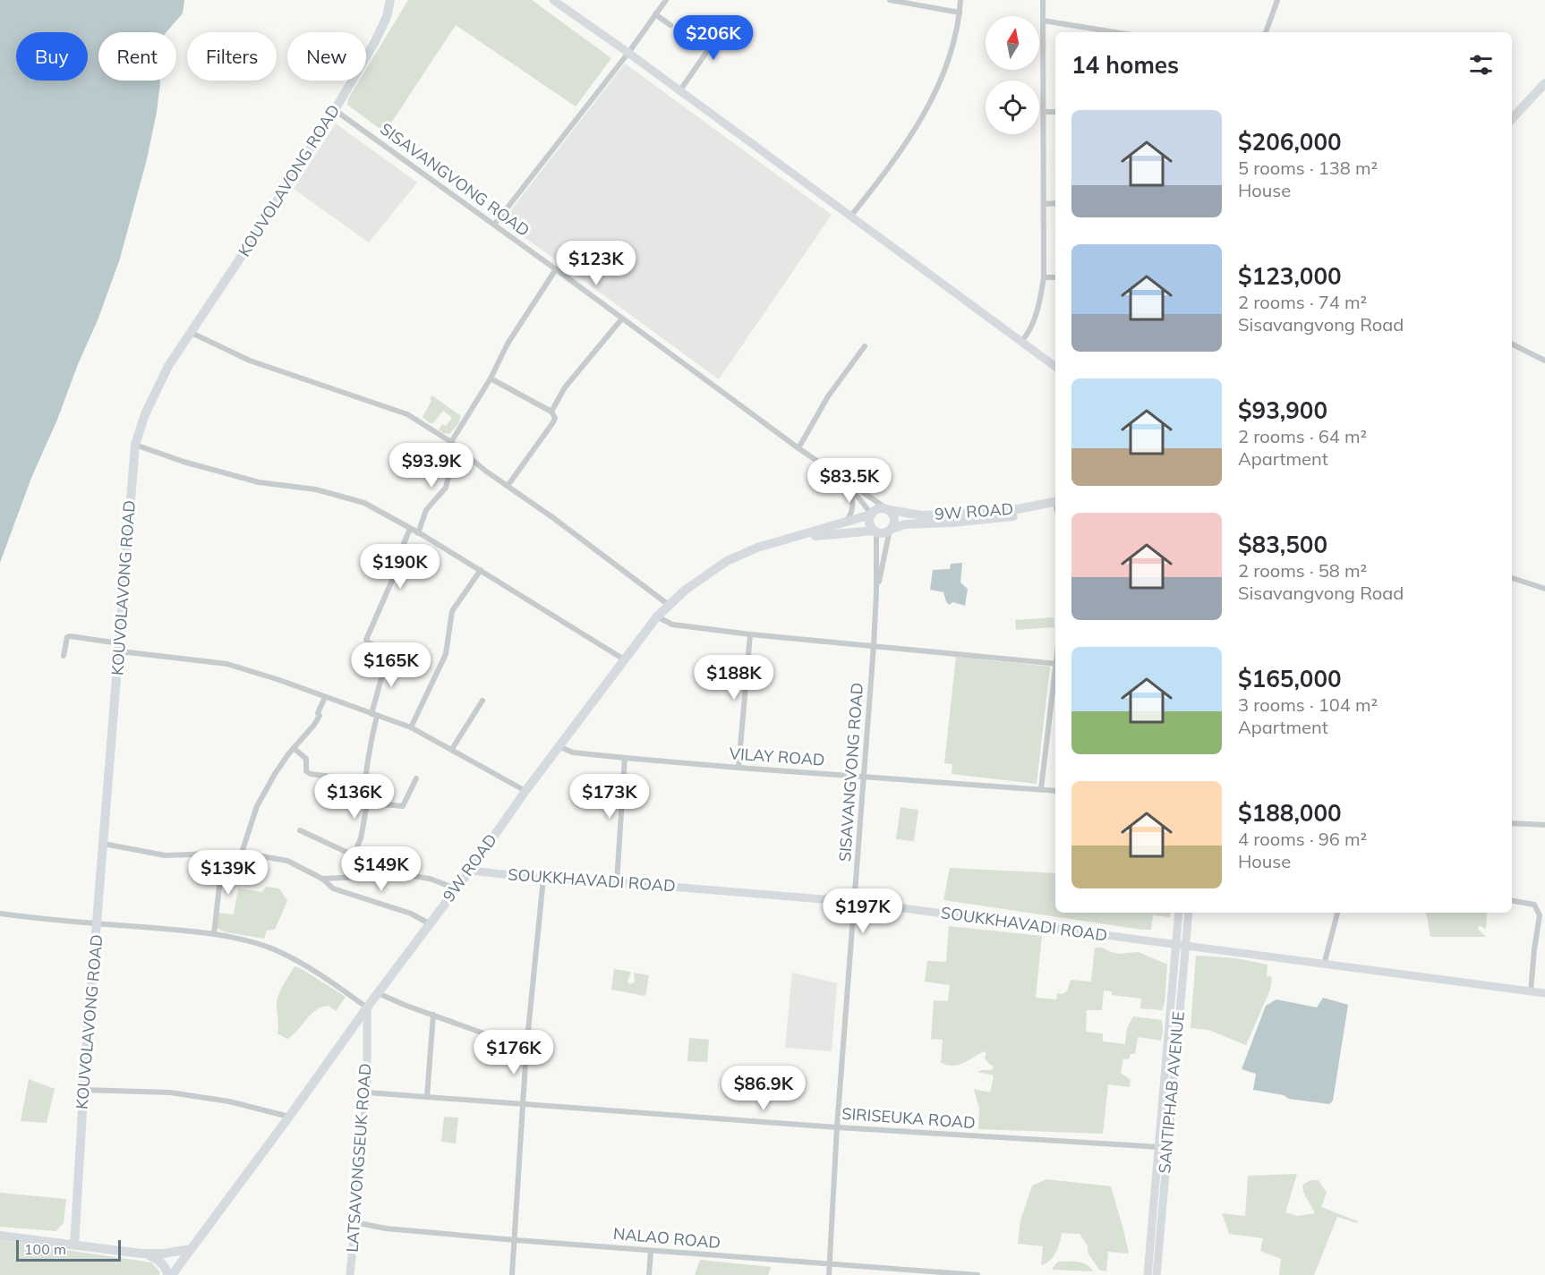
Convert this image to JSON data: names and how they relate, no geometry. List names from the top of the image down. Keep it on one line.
{"streets":{"main road":["KOUVOLAVONG ROAD","9W ROAD"],"street":["SISAVANGVONG ROAD","VILAY ROAD","SOUKKHAVADI ROAD","SANTIPHAB AVENUE","SIRISEUKA ROAD","LATSAVONGSEUK ROAD","NALAO ROAD"]},"crossings":[["SISAVANGVONG ROAD","KOUVOLAVONG ROAD"],["SISAVANGVONG ROAD","9W ROAD"],["SISAVANGVONG ROAD","VILAY ROAD"],["SISAVANGVONG ROAD","SOUKKHAVADI ROAD"],["SISAVANGVONG ROAD","SIRISEUKA ROAD"],["SISAVANGVONG ROAD","NALAO ROAD"],["9W ROAD","VILAY ROAD"],["9W ROAD","SOUKKHAVADI ROAD"],["9W ROAD","LATSAVONGSEUK ROAD"],["SOUKKHAVADI ROAD","SANTIPHAB AVENUE"],["SANTIPHAB AVENUE","SIRISEUKA ROAD"],["SIRISEUKA ROAD","LATSAVONGSEUK ROAD"],["LATSAVONGSEUK ROAD","NALAO ROAD"]],"scale_bar":"100 m","north":"top","page":{"price":["$206K","$123K","$93.9K","$83.5K","$190K","$165K","$188K","$136K","$173K","$149K","$139K","$197K","$176K","$86.9K"],"chip":["Buy","Rent","Filters","New"],"heading":"14 homes","list":[{"name":"$206,000","note":"5 rooms · 138 m² · House"},{"name":"$123,000","note":"2 rooms · 74 m² · Sisavangvong Road"},{"name":"$93,900","note":"2 rooms · 64 m² · Apartment"},{"name":"$83,500","note":"2 rooms · 58 m² · Sisavangvong Road"},{"name":"$165,000","note":"3 rooms · 104 m² · Apartment"},{"name":"$188,000","note":"4 rooms · 96 m² · House"}],"scale":"100 m"}}
